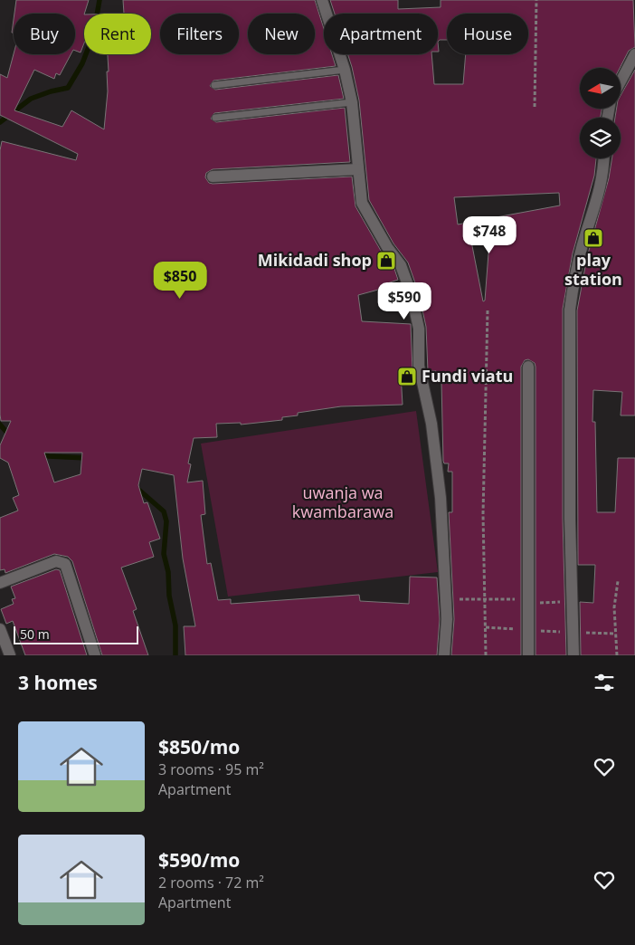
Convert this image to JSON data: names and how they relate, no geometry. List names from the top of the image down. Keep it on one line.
{"parks":["uwanja wa kwambarawa"],"places":{"shop":["play station","Mikidadi shop","Fundi viatu"]},"scale_bar":"50 m","north":"left","page":{"chip":["Buy","Rent","Filters","New","Apartment","House"],"price":["$748","$850","$590"],"scale":"50 m","heading":"3 homes","list":[{"name":"$850/mo","note":"3 rooms · 95 m² · Apartment"},{"name":"$590/mo","note":"2 rooms · 72 m² · Apartment"}]}}
